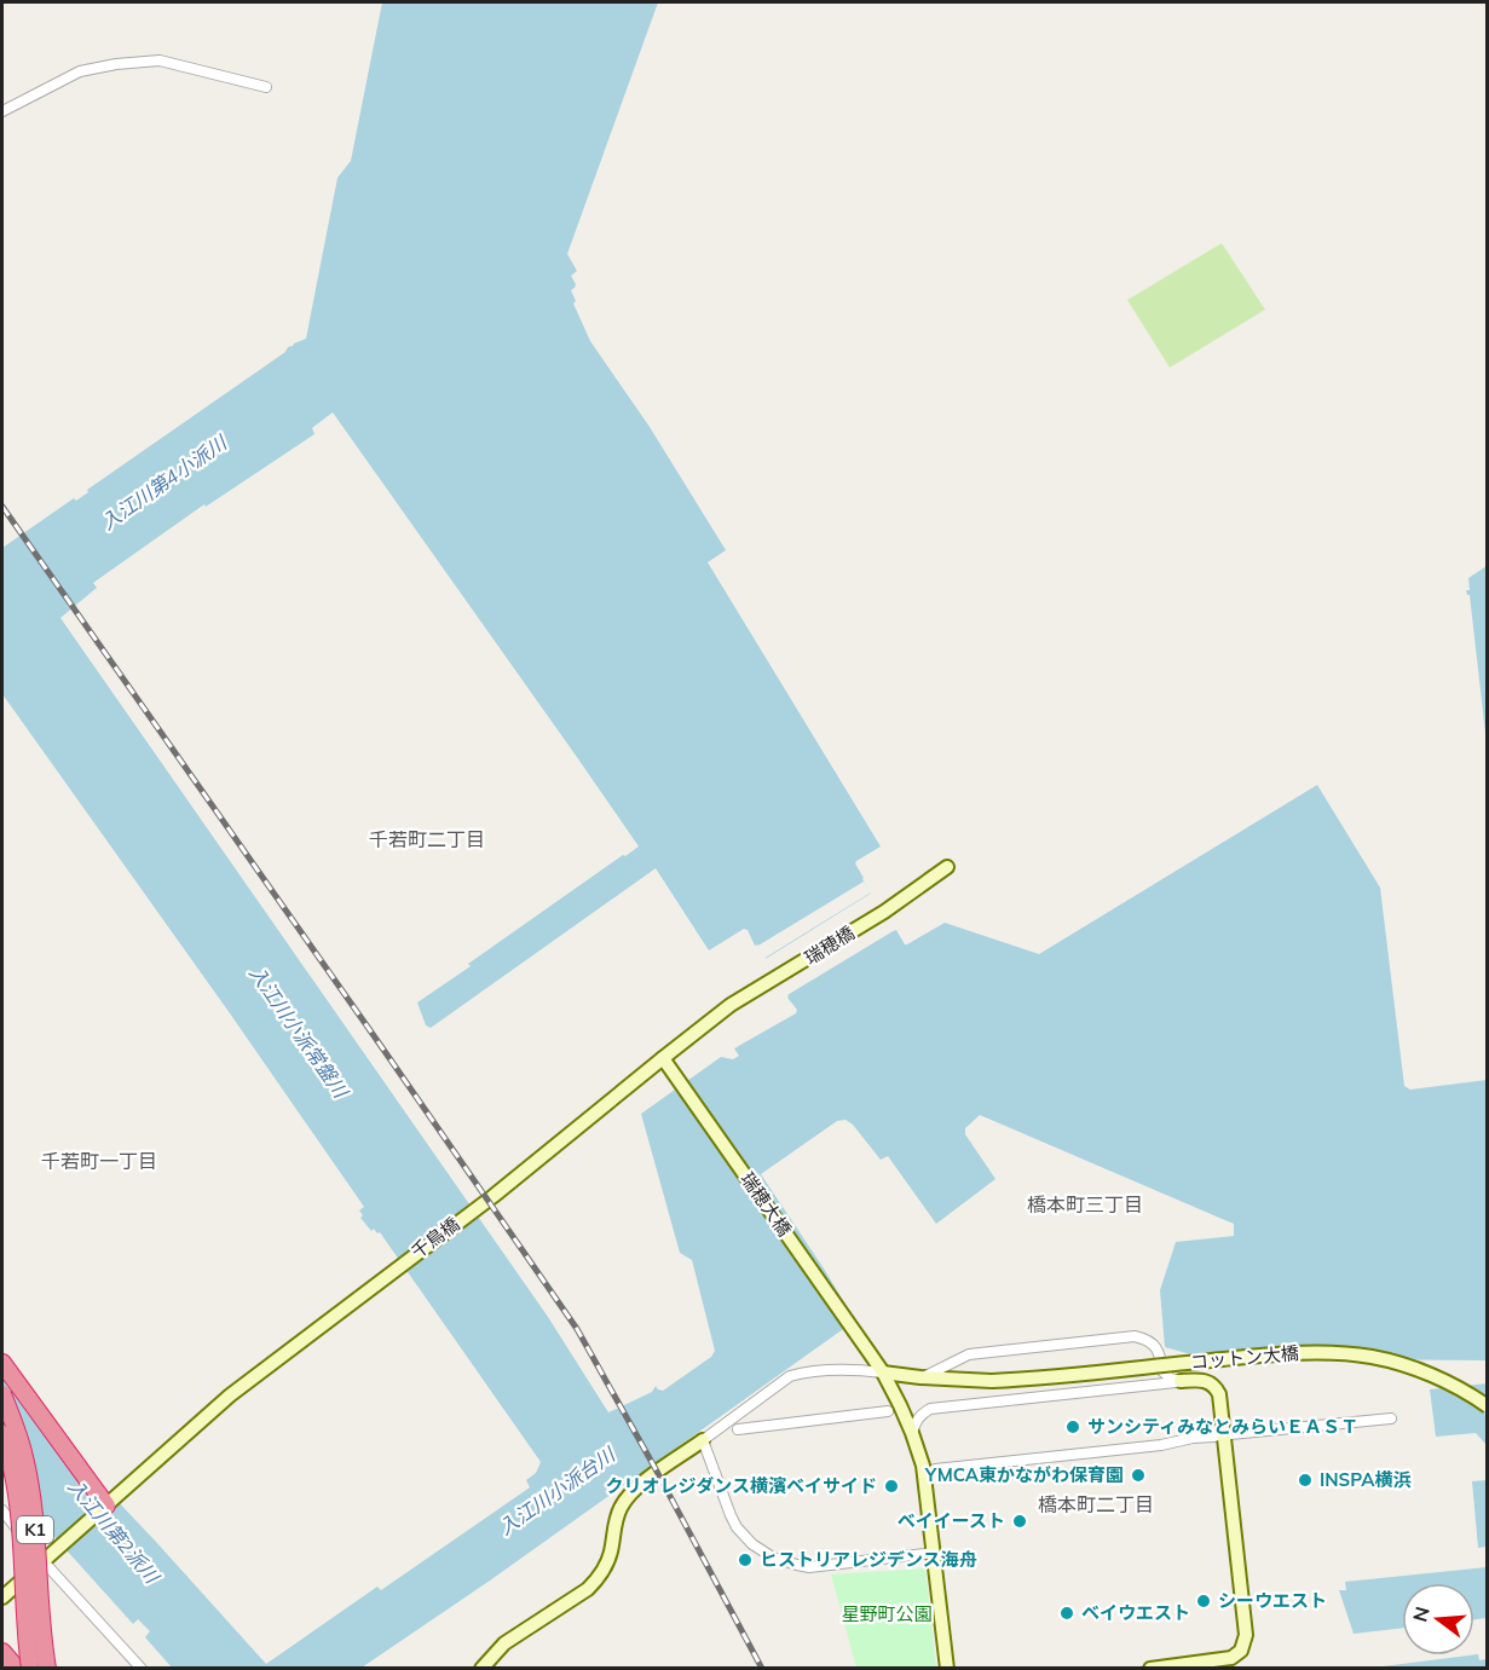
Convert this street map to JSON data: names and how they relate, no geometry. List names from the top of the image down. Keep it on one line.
{"streets":{"highway":["K1"],"street":["瑞穂橋","瑞穂大橋","千鳥橋","コットン大橋"]},"crossings":[["瑞穂橋","瑞穂大橋"],["瑞穂橋","千鳥橋"],["瑞穂大橋","千鳥橋"],["瑞穂大橋","コットン大橋"]],"districts":["千若町二丁目","千若町一丁目","橋本町三丁目","橋本町二丁目"],"water":["入江川第4小派川","入江川小派常盤川","入江川小派台川","入江川第2派川"],"parks":["星野町公園"],"places":["サンシティみなとみらいＥＡＳＴ","YMCA東かながわ保育園","INSPA横浜","クリオレジダンス横濱ベイサイド","ベイイースト","ヒストリアレジデンス海舟","シーウエスト","ベイウエスト"],"north":"left"}
